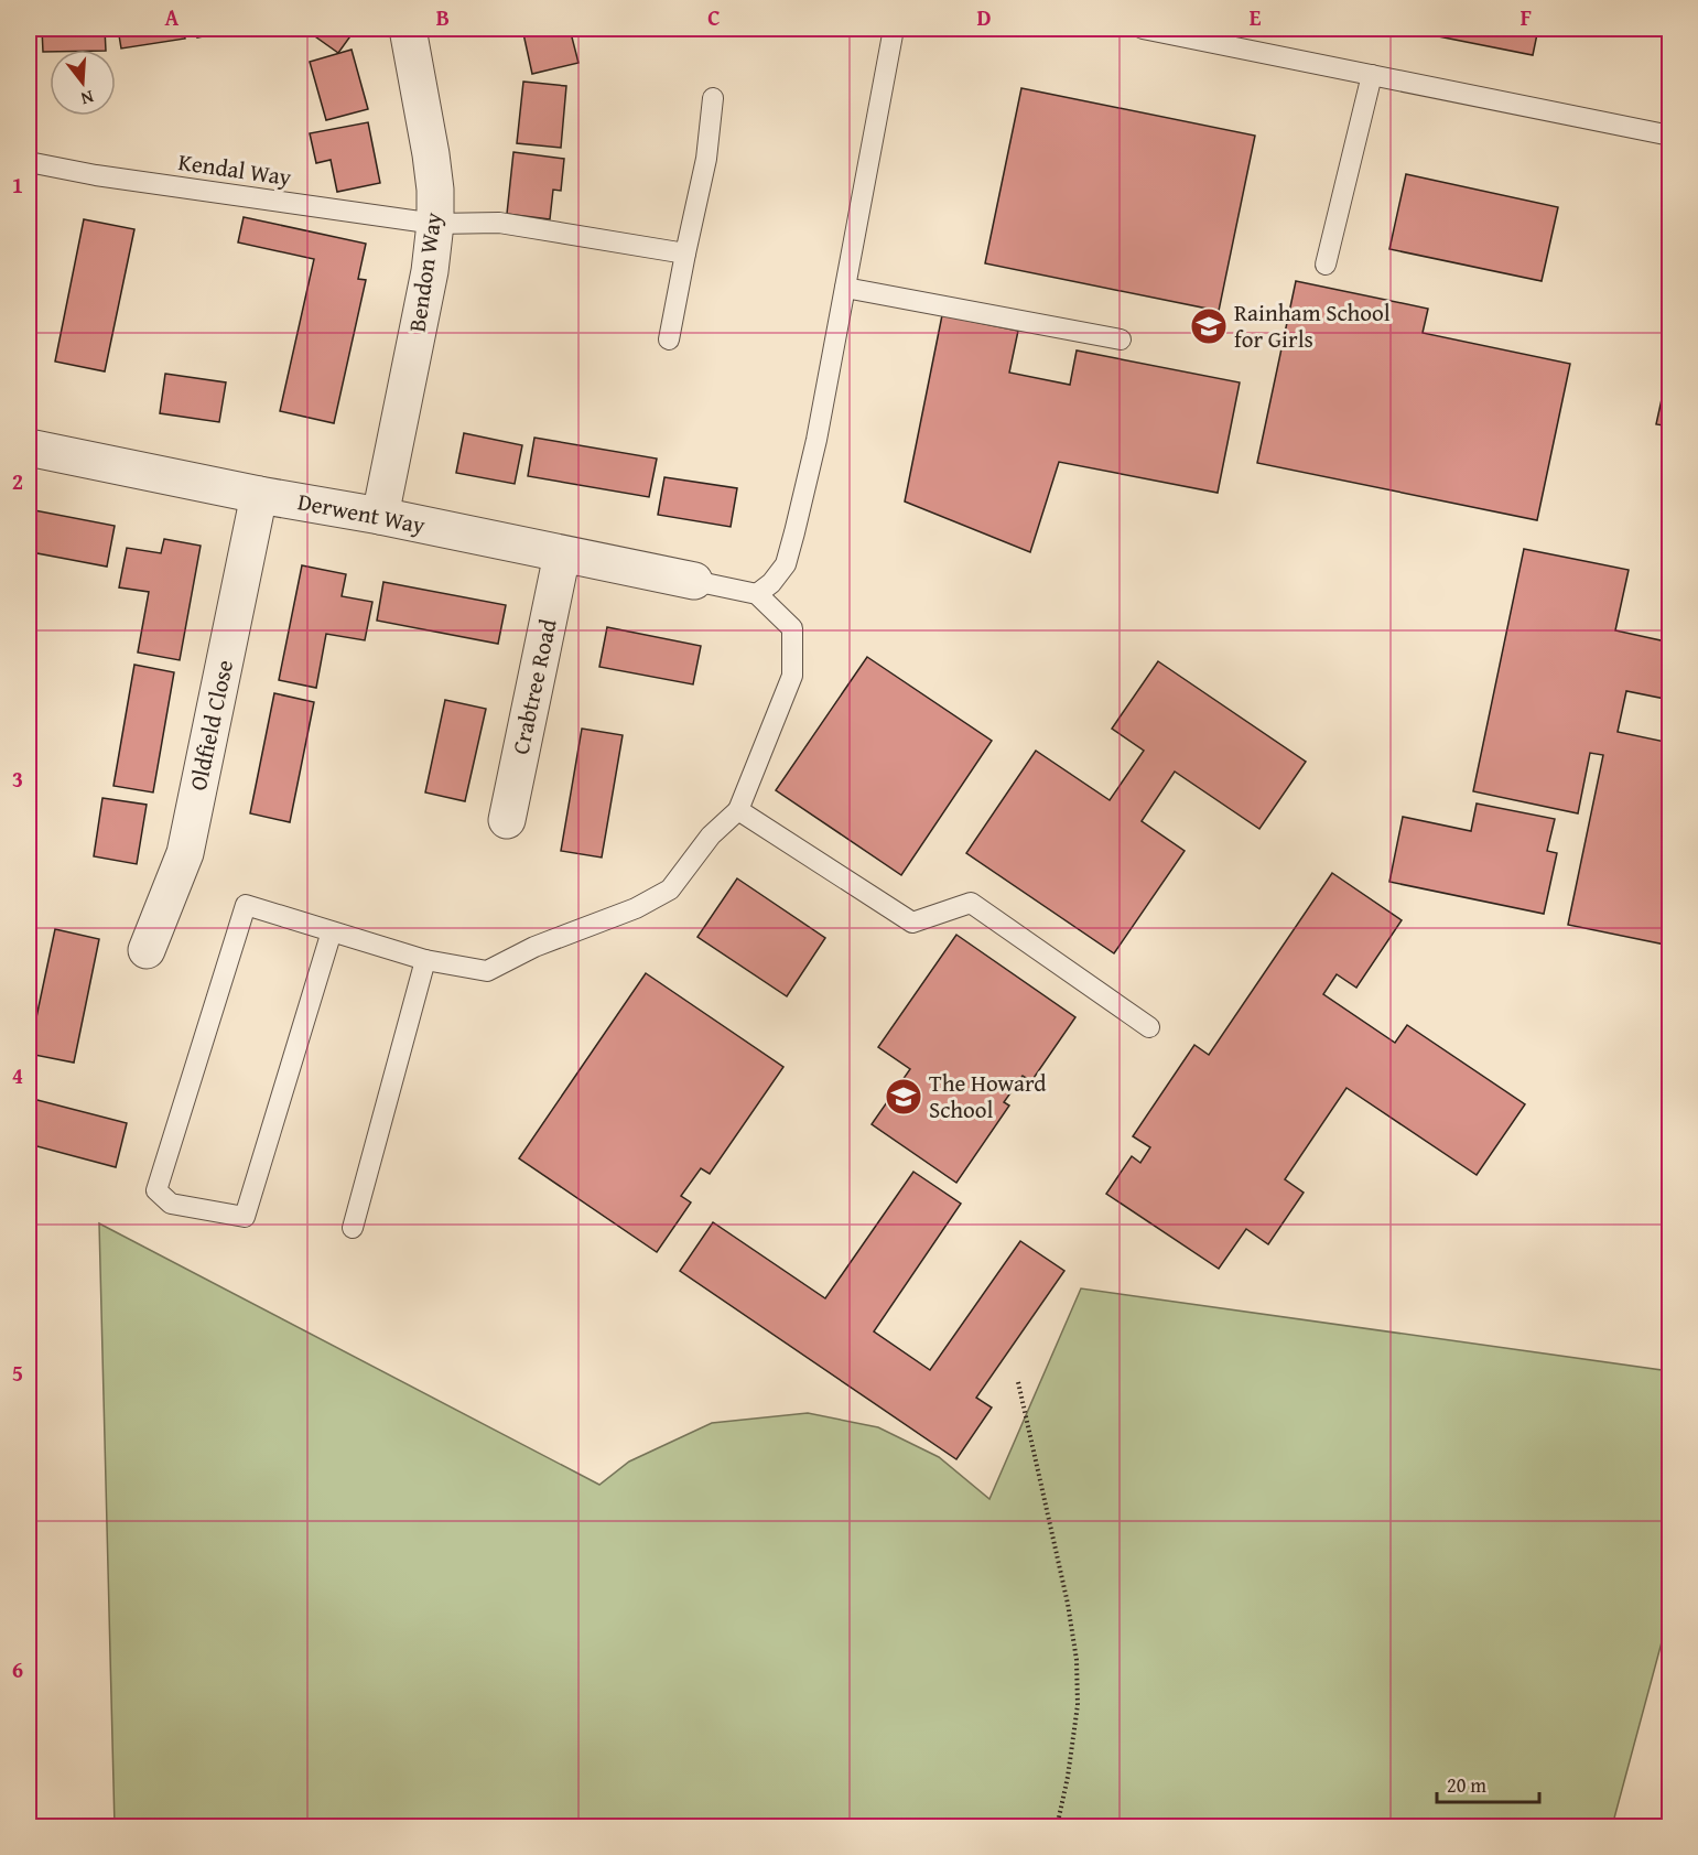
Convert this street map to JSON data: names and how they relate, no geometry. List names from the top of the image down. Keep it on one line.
{"streets":{"street":["Bendon Way","Derwent Way","Crabtree Road","Oldfield Close"],"lane":["Kendal Way"]},"crossings":[["Kendal Way","Bendon Way"],["Bendon Way","Derwent Way"],["Derwent Way","Crabtree Road"],["Derwent Way","Oldfield Close"]],"places":{"school or university":["Rainham School for Girls","The Howard School"]},"scale_bar":"20 m","north":"bottom","grid":{"columns":["A","B","C","D","E","F"],"rows":["1","2","3","4","5","6"]}}
